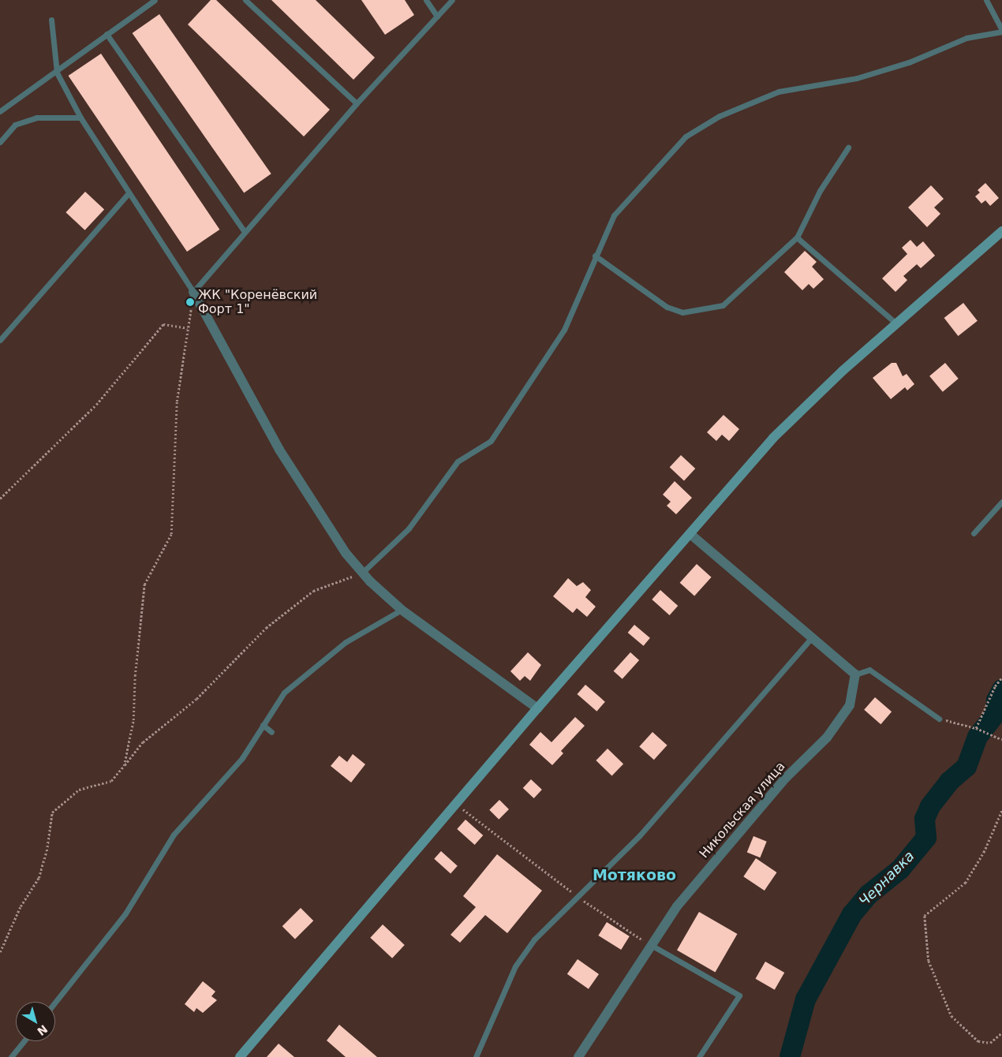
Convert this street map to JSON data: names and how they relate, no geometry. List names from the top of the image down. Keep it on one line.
{"streets":{"street":["Никольская улица"]},"districts":["Мотяково"],"water":["Чернавка"],"places":["ЖК \"Коренёвский Форт 1\""],"north":"bottom right"}
